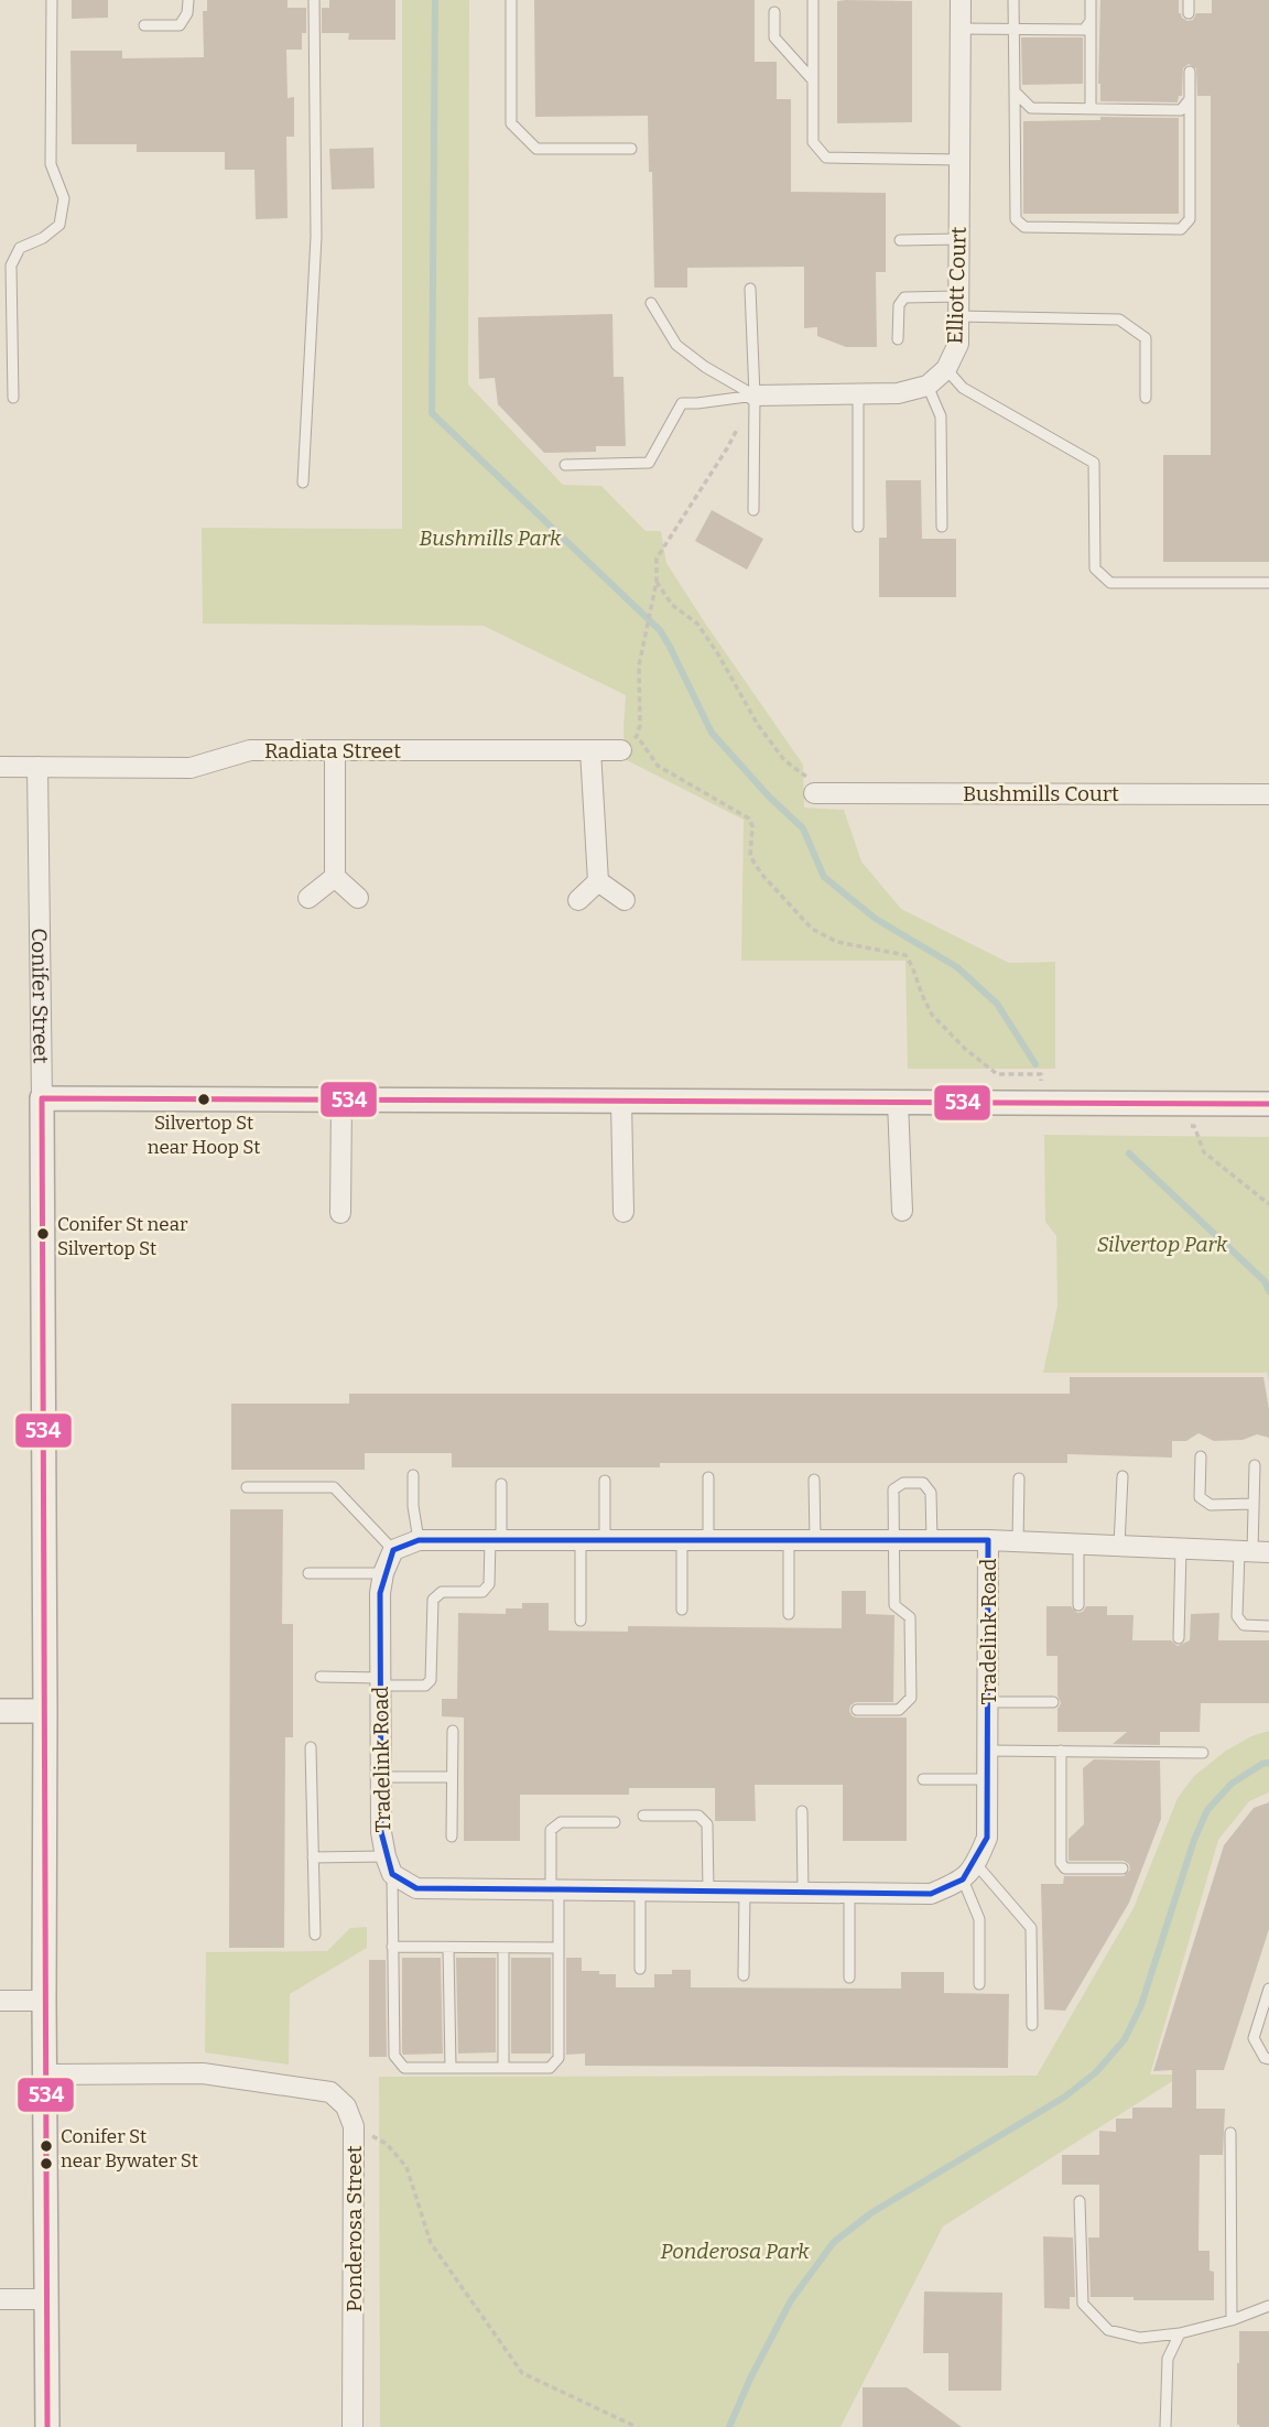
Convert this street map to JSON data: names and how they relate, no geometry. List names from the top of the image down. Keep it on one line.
{"streets":{"street":["Elliott Court","Radiata Street","Bushmills Court","Conifer Street","Tradelink Road","Ponderosa Street"]},"crossings":[["Radiata Street","Conifer Street"],["Conifer Street","Ponderosa Street"]],"parks":["Bushmills Park","Silvertop Park","Ponderosa Park"],"places":["Silvertop St near Hoop St","Conifer St near Silvertop St","Conifer St near Bywater St"],"lines":["transit line 534"]}
